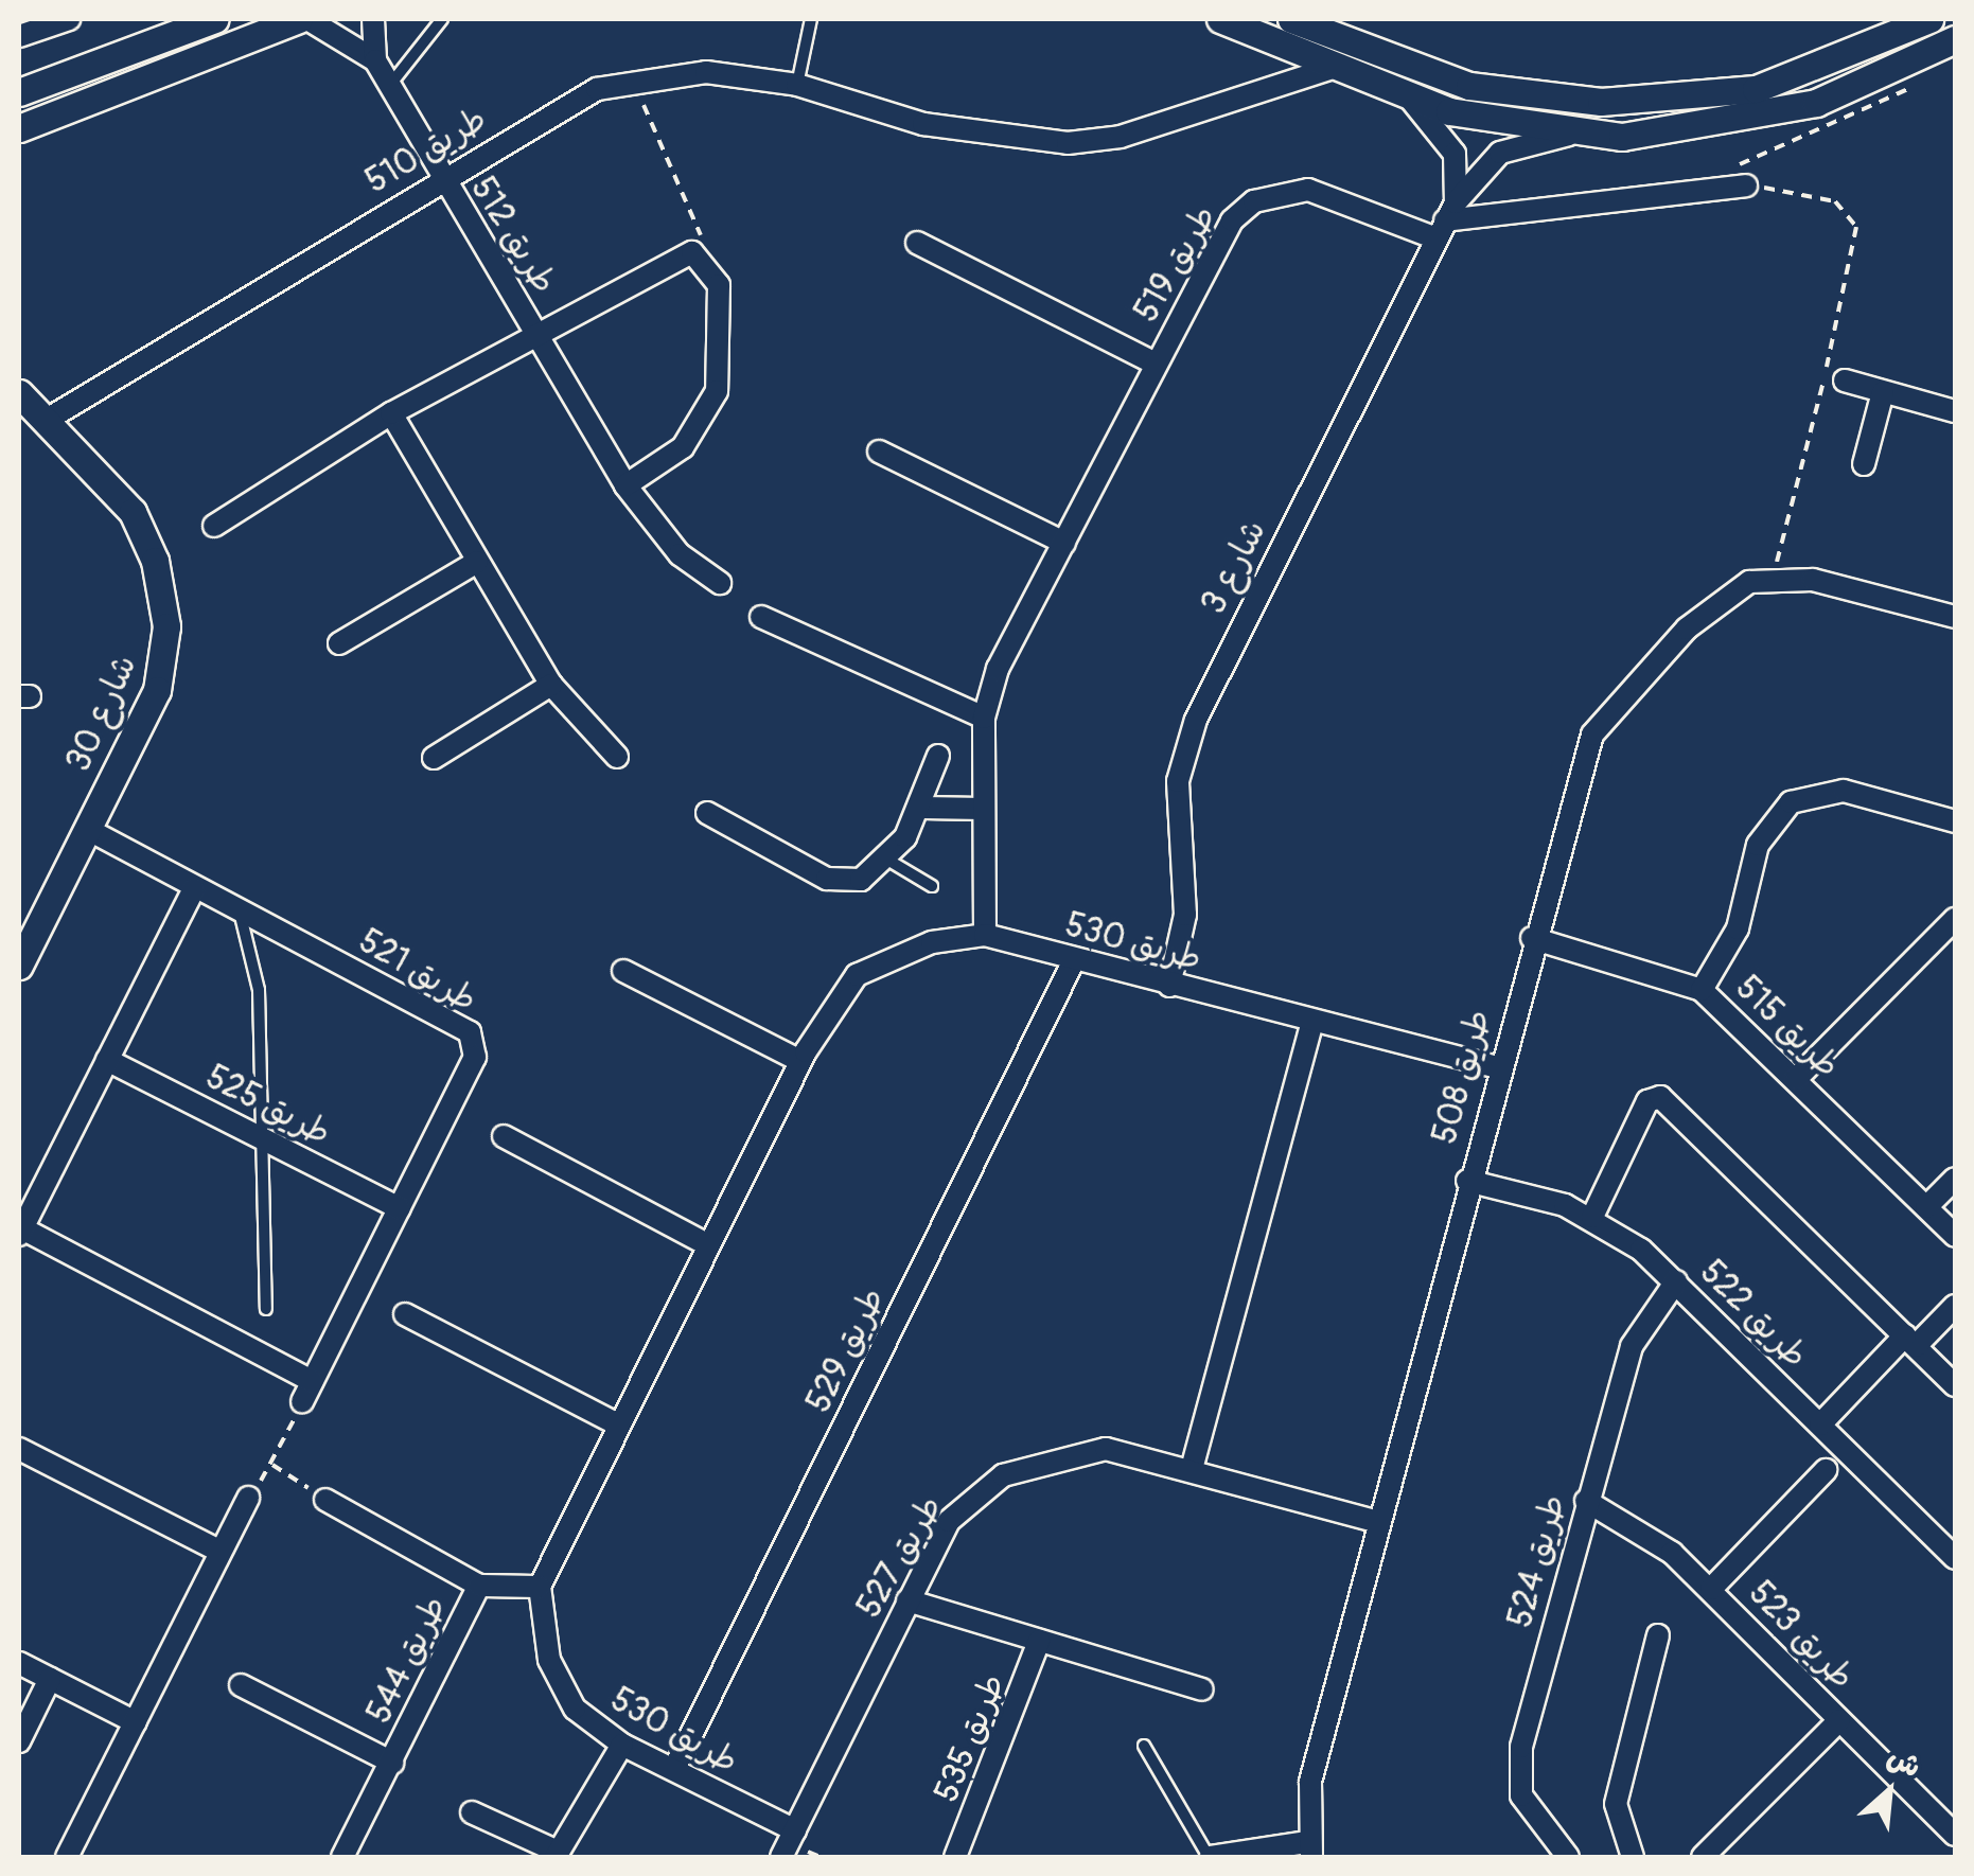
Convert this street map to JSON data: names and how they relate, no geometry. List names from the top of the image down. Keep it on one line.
{"streets":{"street":["طريق 510","طريق 512","طريق 519","شارع 3","شارع 30","طريق 530","طريق 521","طريق 515","طريق 508","طريق 525","طريق 522","طريق 529","طريق 527","طريق 524","طريق 523","طريق 544","طريق 535"]},"crossings":[["طريق 510","طريق 512"],["طريق 510","شارع 3"],["طريق 510","شارع 30"],["طريق 519","شارع 3"],["طريق 519","طريق 530"],["شارع 3","طريق 530"],["شارع 30","طريق 521"],["طريق 530","طريق 508"],["طريق 530","طريق 529"],["طريق 530","طريق 527"],["طريق 530","طريق 544"],["طريق 521","طريق 525"],["طريق 515","طريق 508"],["طريق 508","طريق 522"],["طريق 508","طريق 527"],["طريق 522","طريق 524"],["طريق 527","طريق 535"],["طريق 524","طريق 523"]],"north":"top right"}
